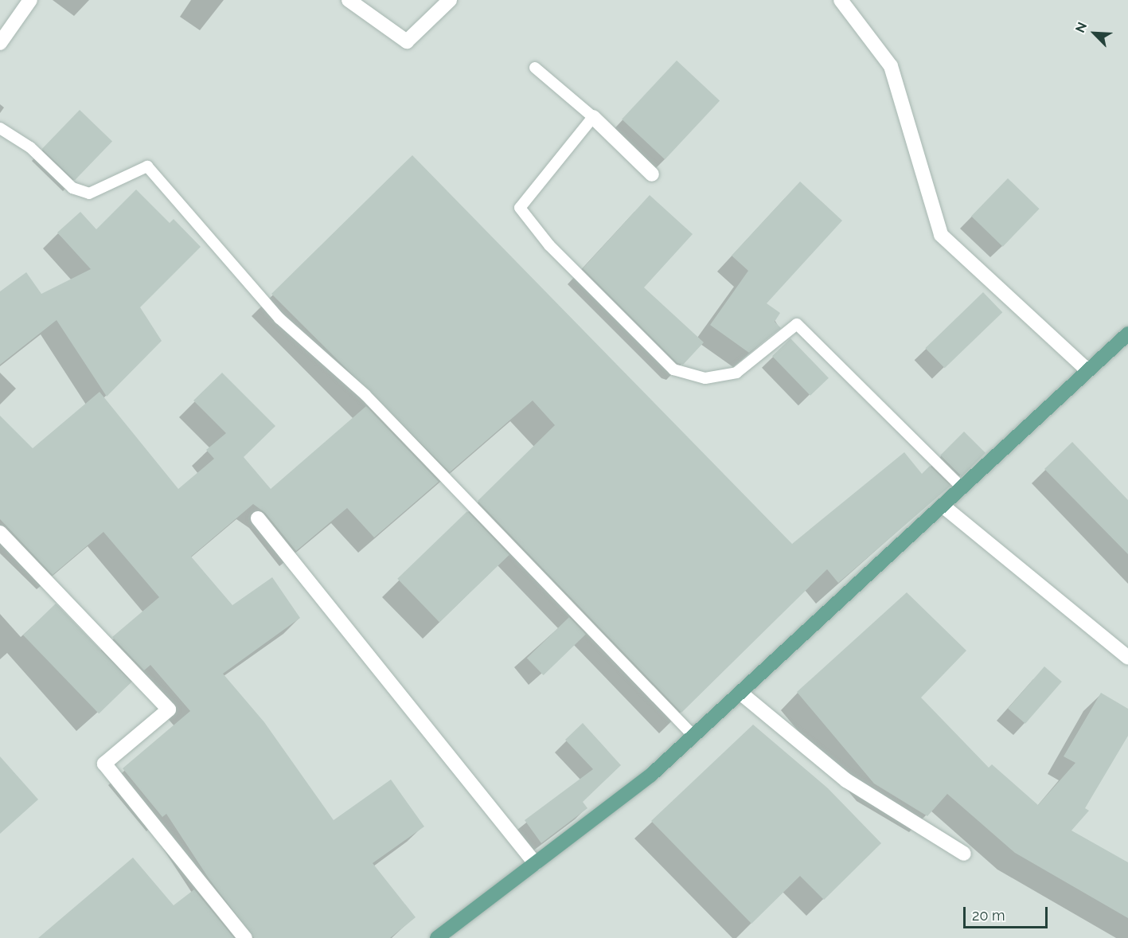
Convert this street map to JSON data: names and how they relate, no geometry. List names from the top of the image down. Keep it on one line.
{"scale_bar":"20 m","north":"top left"}
